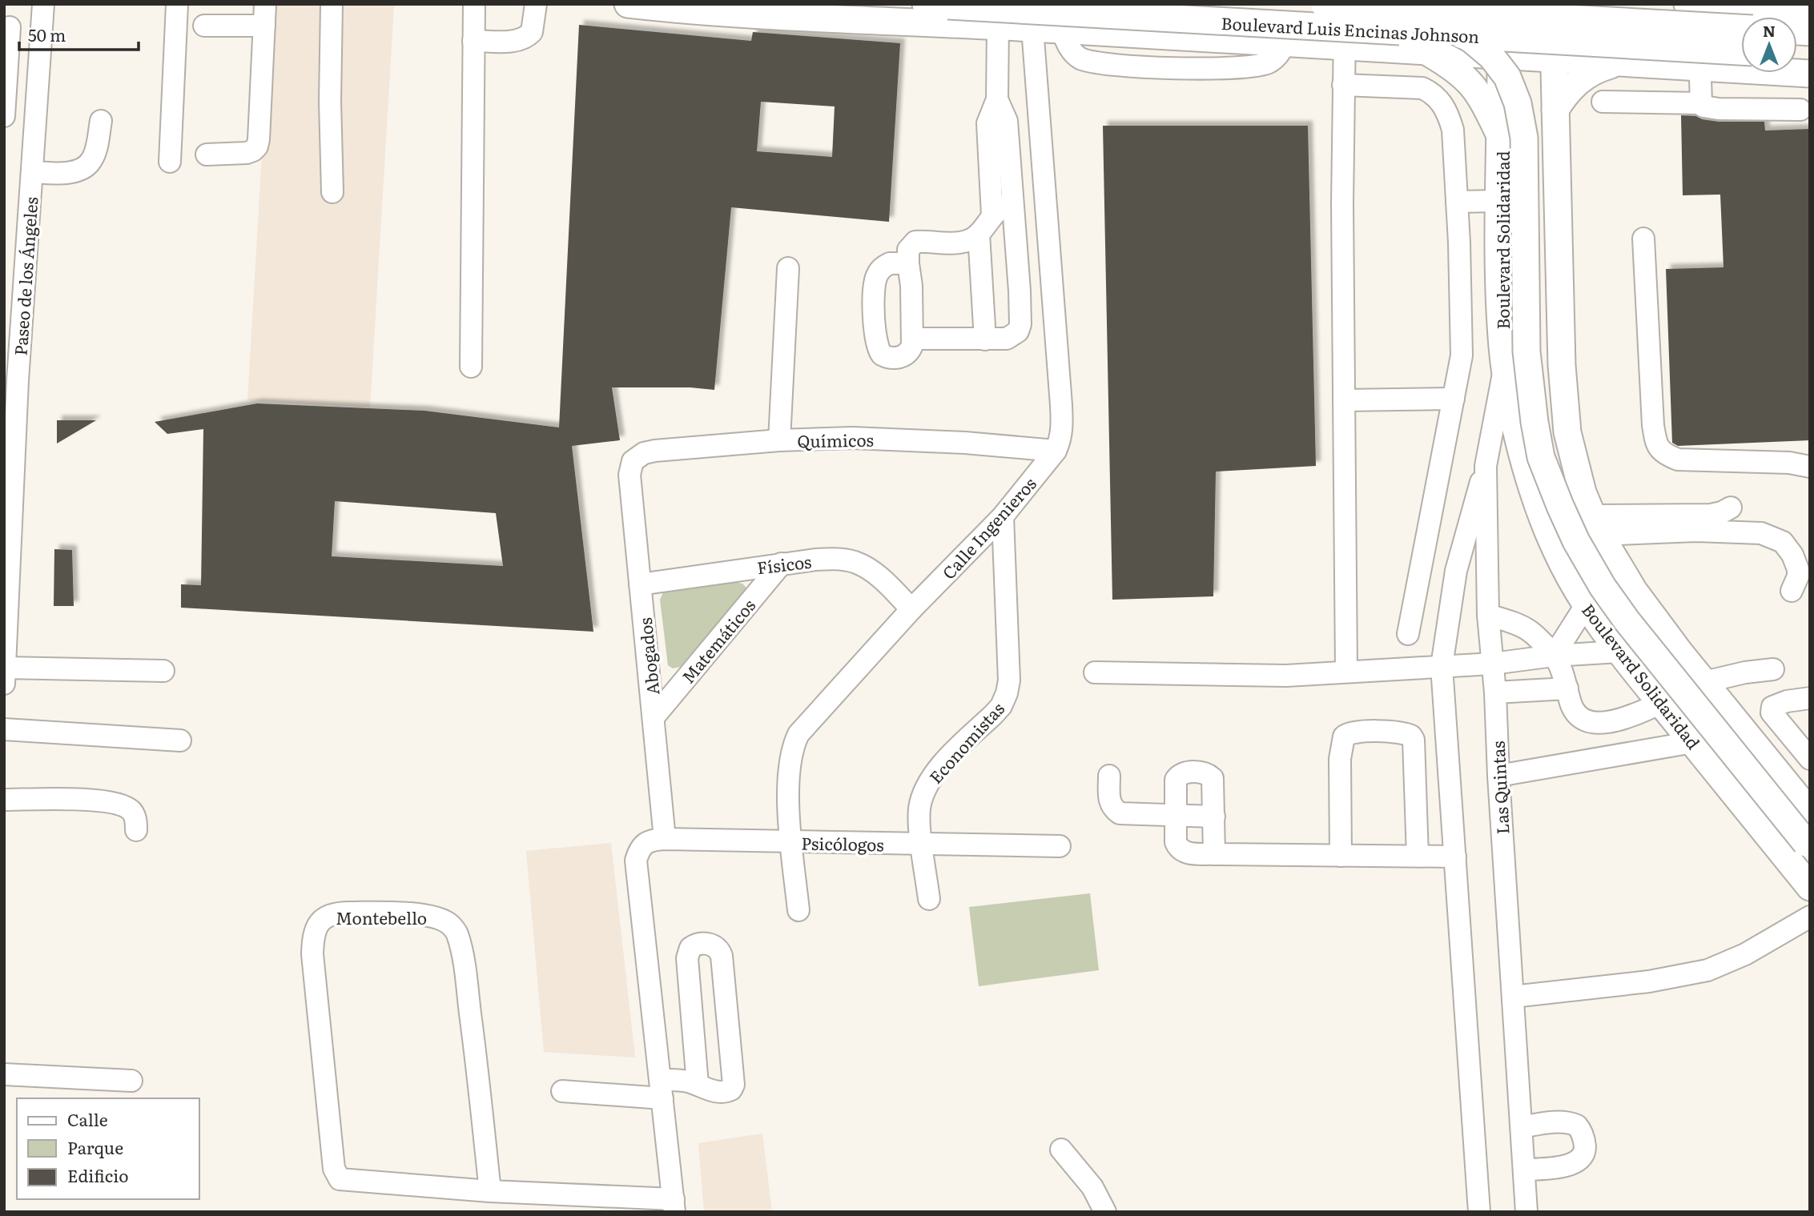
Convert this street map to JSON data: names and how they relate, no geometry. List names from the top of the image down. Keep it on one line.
{"streets":{"main road":["Boulevard Luis Encinas Johnson","Boulevard Solidaridad"],"street":["Paseo de los Ángeles","Químicos","Calle Ingenieros","Físicos","Matemáticos","Abogados","Economistas","Las Quintas","Psicólogos","Montebello"]},"crossings":[["Boulevard Solidaridad","Las Quintas"],["Químicos","Calle Ingenieros"],["Químicos","Abogados"],["Calle Ingenieros","Físicos"],["Calle Ingenieros","Economistas"],["Calle Ingenieros","Psicólogos"],["Físicos","Matemáticos"],["Físicos","Abogados"],["Matemáticos","Abogados"],["Abogados","Psicólogos"],["Economistas","Psicólogos"]],"legend":["Calle","Parque","Edificio"],"scale_bar":"50 m","north":"top"}
